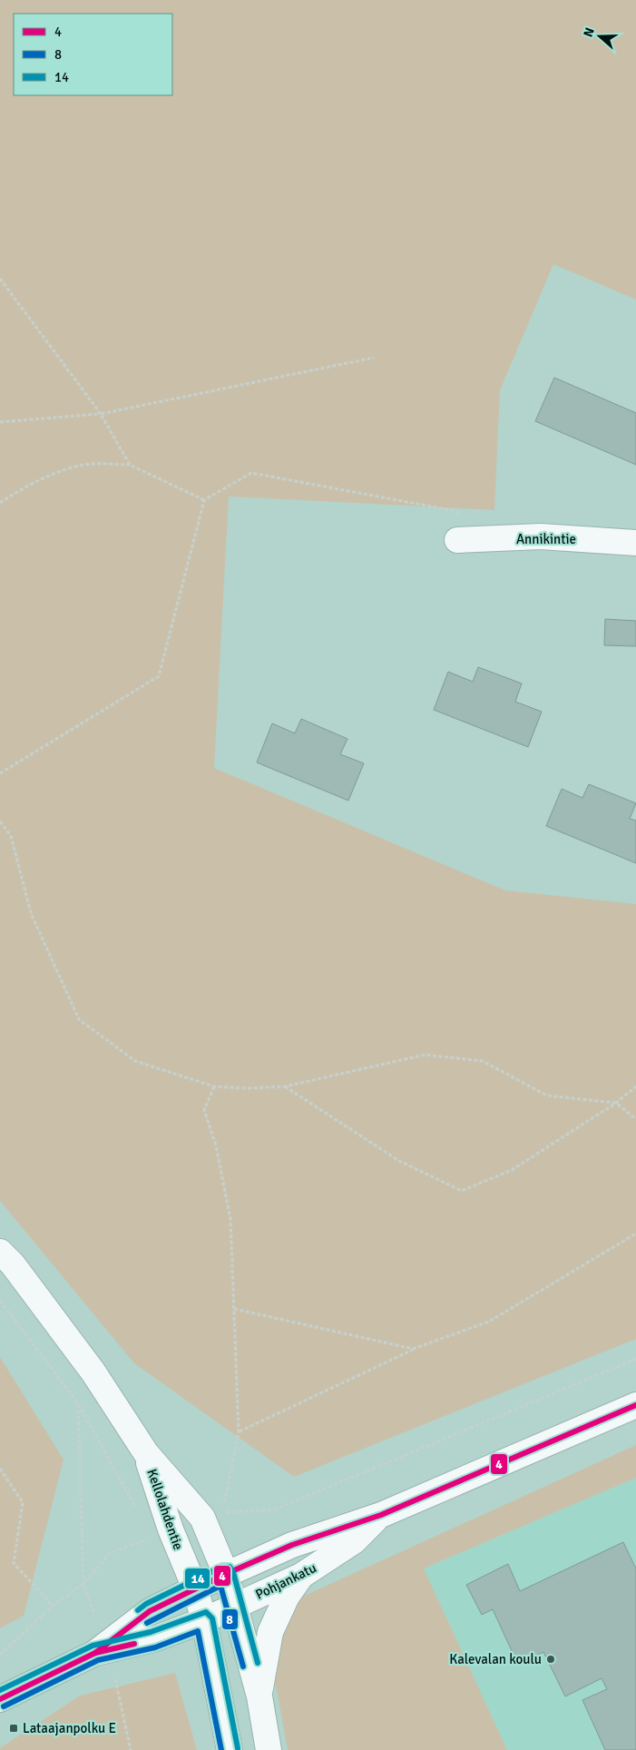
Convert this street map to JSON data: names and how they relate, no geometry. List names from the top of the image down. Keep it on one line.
{"streets":{"main road":["Annikintie","Kellolahdentie","Pohjankatu"]},"crossings":[["Kellolahdentie","Pohjankatu"]],"places":{"other":["Kalevalan koulu"],"transit":["Lataajanpolku E"]},"lines":["transit line 4","transit line 14","transit line 8"],"legend":["4","8","14"],"north":"left"}
